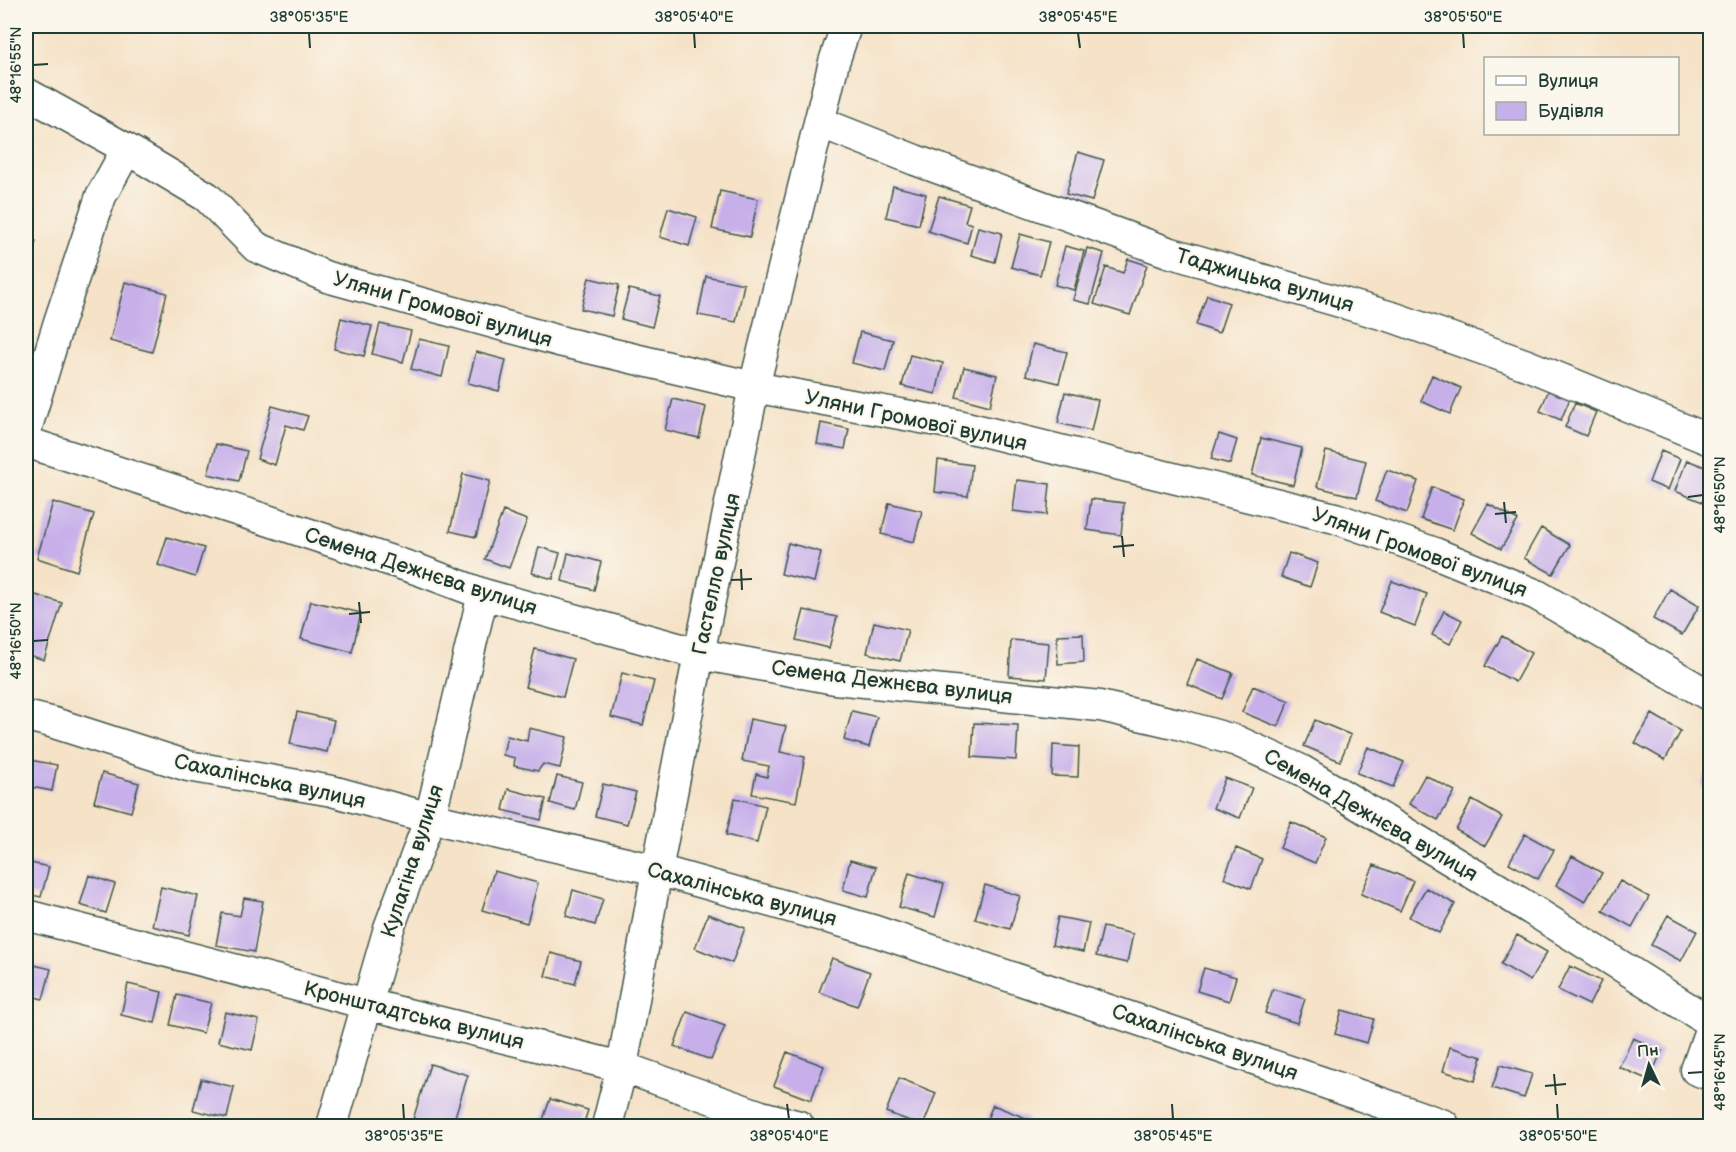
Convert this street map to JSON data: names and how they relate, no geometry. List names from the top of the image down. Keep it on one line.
{"streets":{"street":["Таджицька вулиця","Уляни Громової вулиця","Семена Дежнєва вулиця","Гастелло вулиця","Сахалінська вулиця","Кулагіна вулиця","Кронштадтська вулиця"]},"crossings":[["Таджицька вулиця","Гастелло вулиця"],["Уляни Громової вулиця","Гастелло вулиця"],["Семена Дежнєва вулиця","Гастелло вулиця"],["Семена Дежнєва вулиця","Кулагіна вулиця"],["Гастелло вулиця","Сахалінська вулиця"],["Гастелло вулиця","Кронштадтська вулиця"],["Сахалінська вулиця","Кулагіна вулиця"],["Кулагіна вулиця","Кронштадтська вулиця"]],"legend":["Вулиця","Будівля"],"north":"top","coordinates":["38°05'35\"E","38°05'40\"E","38°05'45\"E","38°05'50\"E","48°16'55\"N","48°16'50\"N","48°16'45\"N"]}
